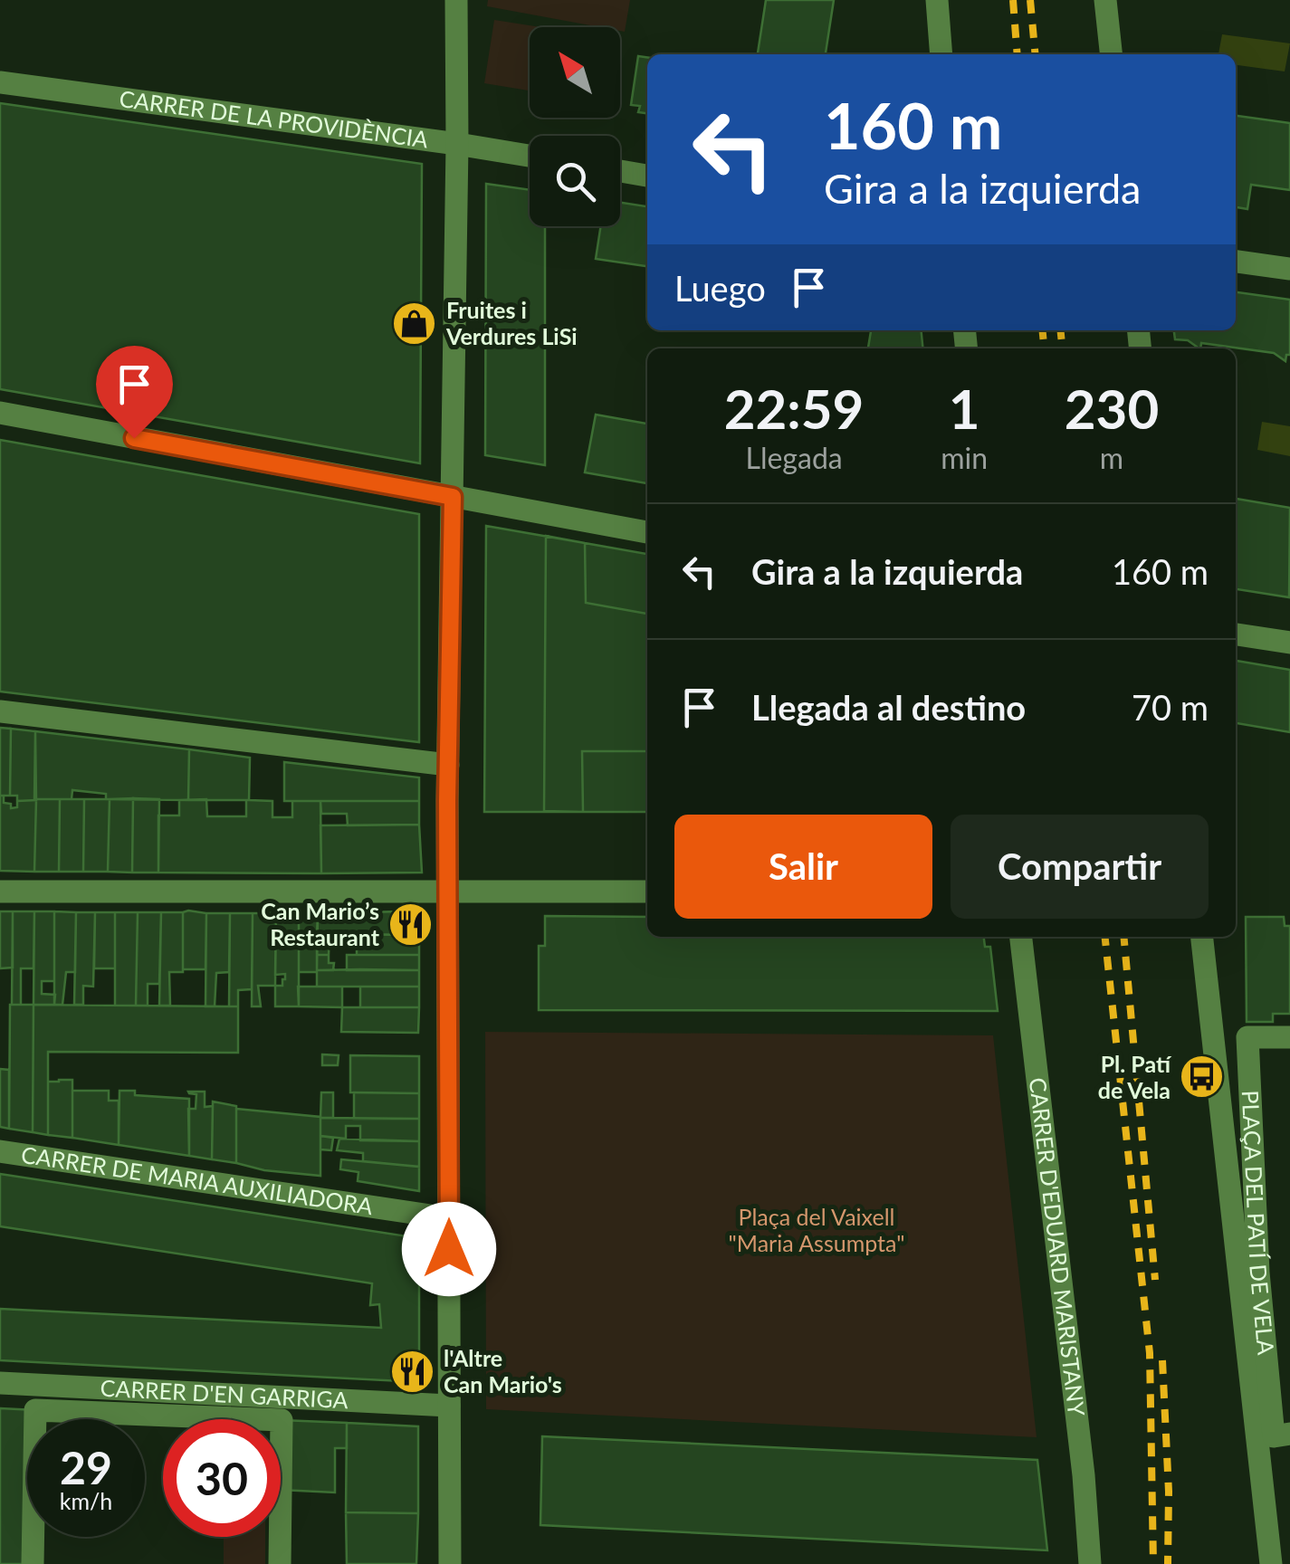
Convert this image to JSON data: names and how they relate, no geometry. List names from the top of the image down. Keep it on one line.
{"streets":{"street":["CARRER DE LA PROVIDÈNCIA","CARRER DE MARIA AUXILIADORA","PLAÇA DEL PATÍ DE VELA","CARRER D'EDUARD MARISTANY","CARRER D'EN GARRIGA"]},"parks":["Plaça del Vaixell \"Maria Assumpta\""],"places":{"shop":["Fruites i Verdures LiSi"],"restaurant":["Can Mario’s Restaurant","l'Altre Can Mario's"],"bus stop":["Pl. Patí de Vela"]},"north":"top left","page":{"turn":["160 m","Gira a la izquierda"],"then":"Luego","eta":["22:59","Llegada","1","min","230","m"],"list":[{"name":"Gira a la izquierda","value":"160 m"},{"name":"Llegada al destino","value":"70 m"}],"buttons":["Salir","Compartir"],"speed":"29 km/h","limit":"30"}}
